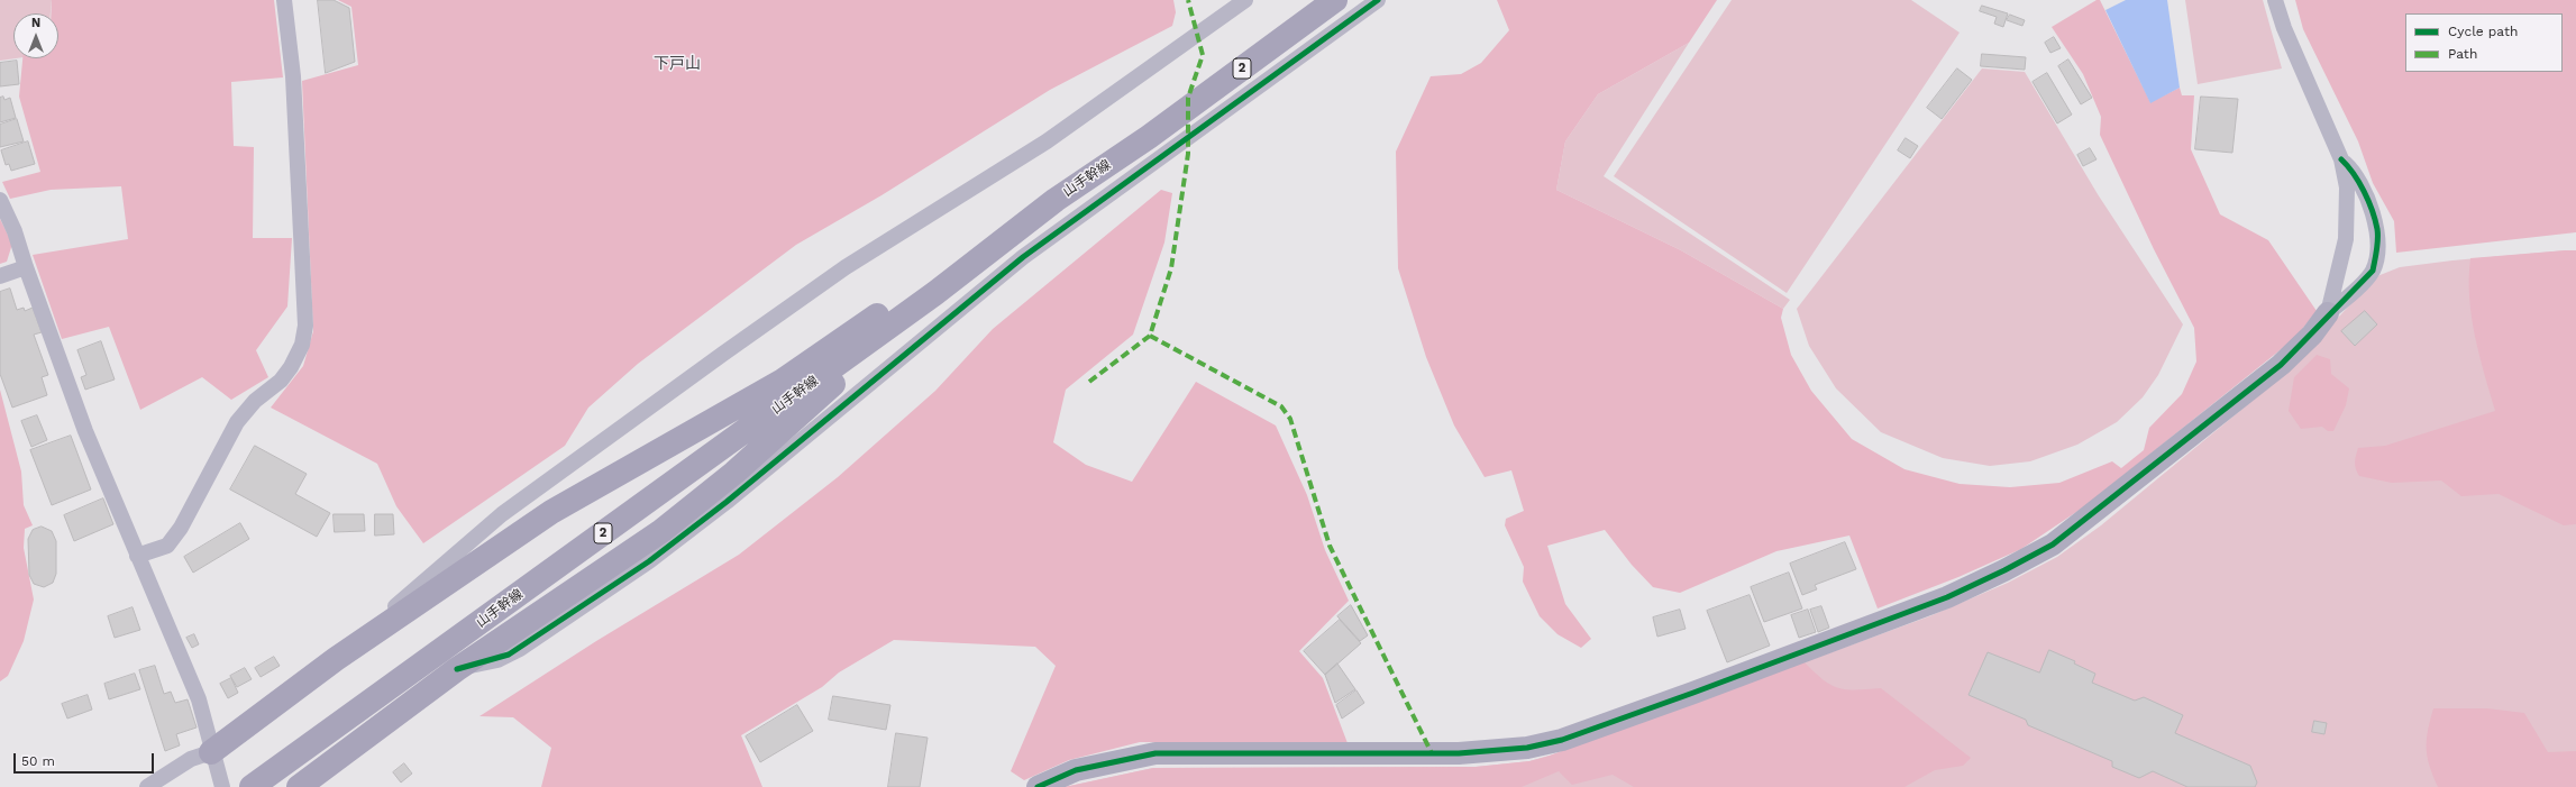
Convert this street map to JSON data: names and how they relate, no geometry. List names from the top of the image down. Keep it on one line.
{"streets":{"main road":["2","山手幹線"]},"districts":["下戸山"],"legend":["Cycle path","Path"],"scale_bar":"50 m","north":"top"}
